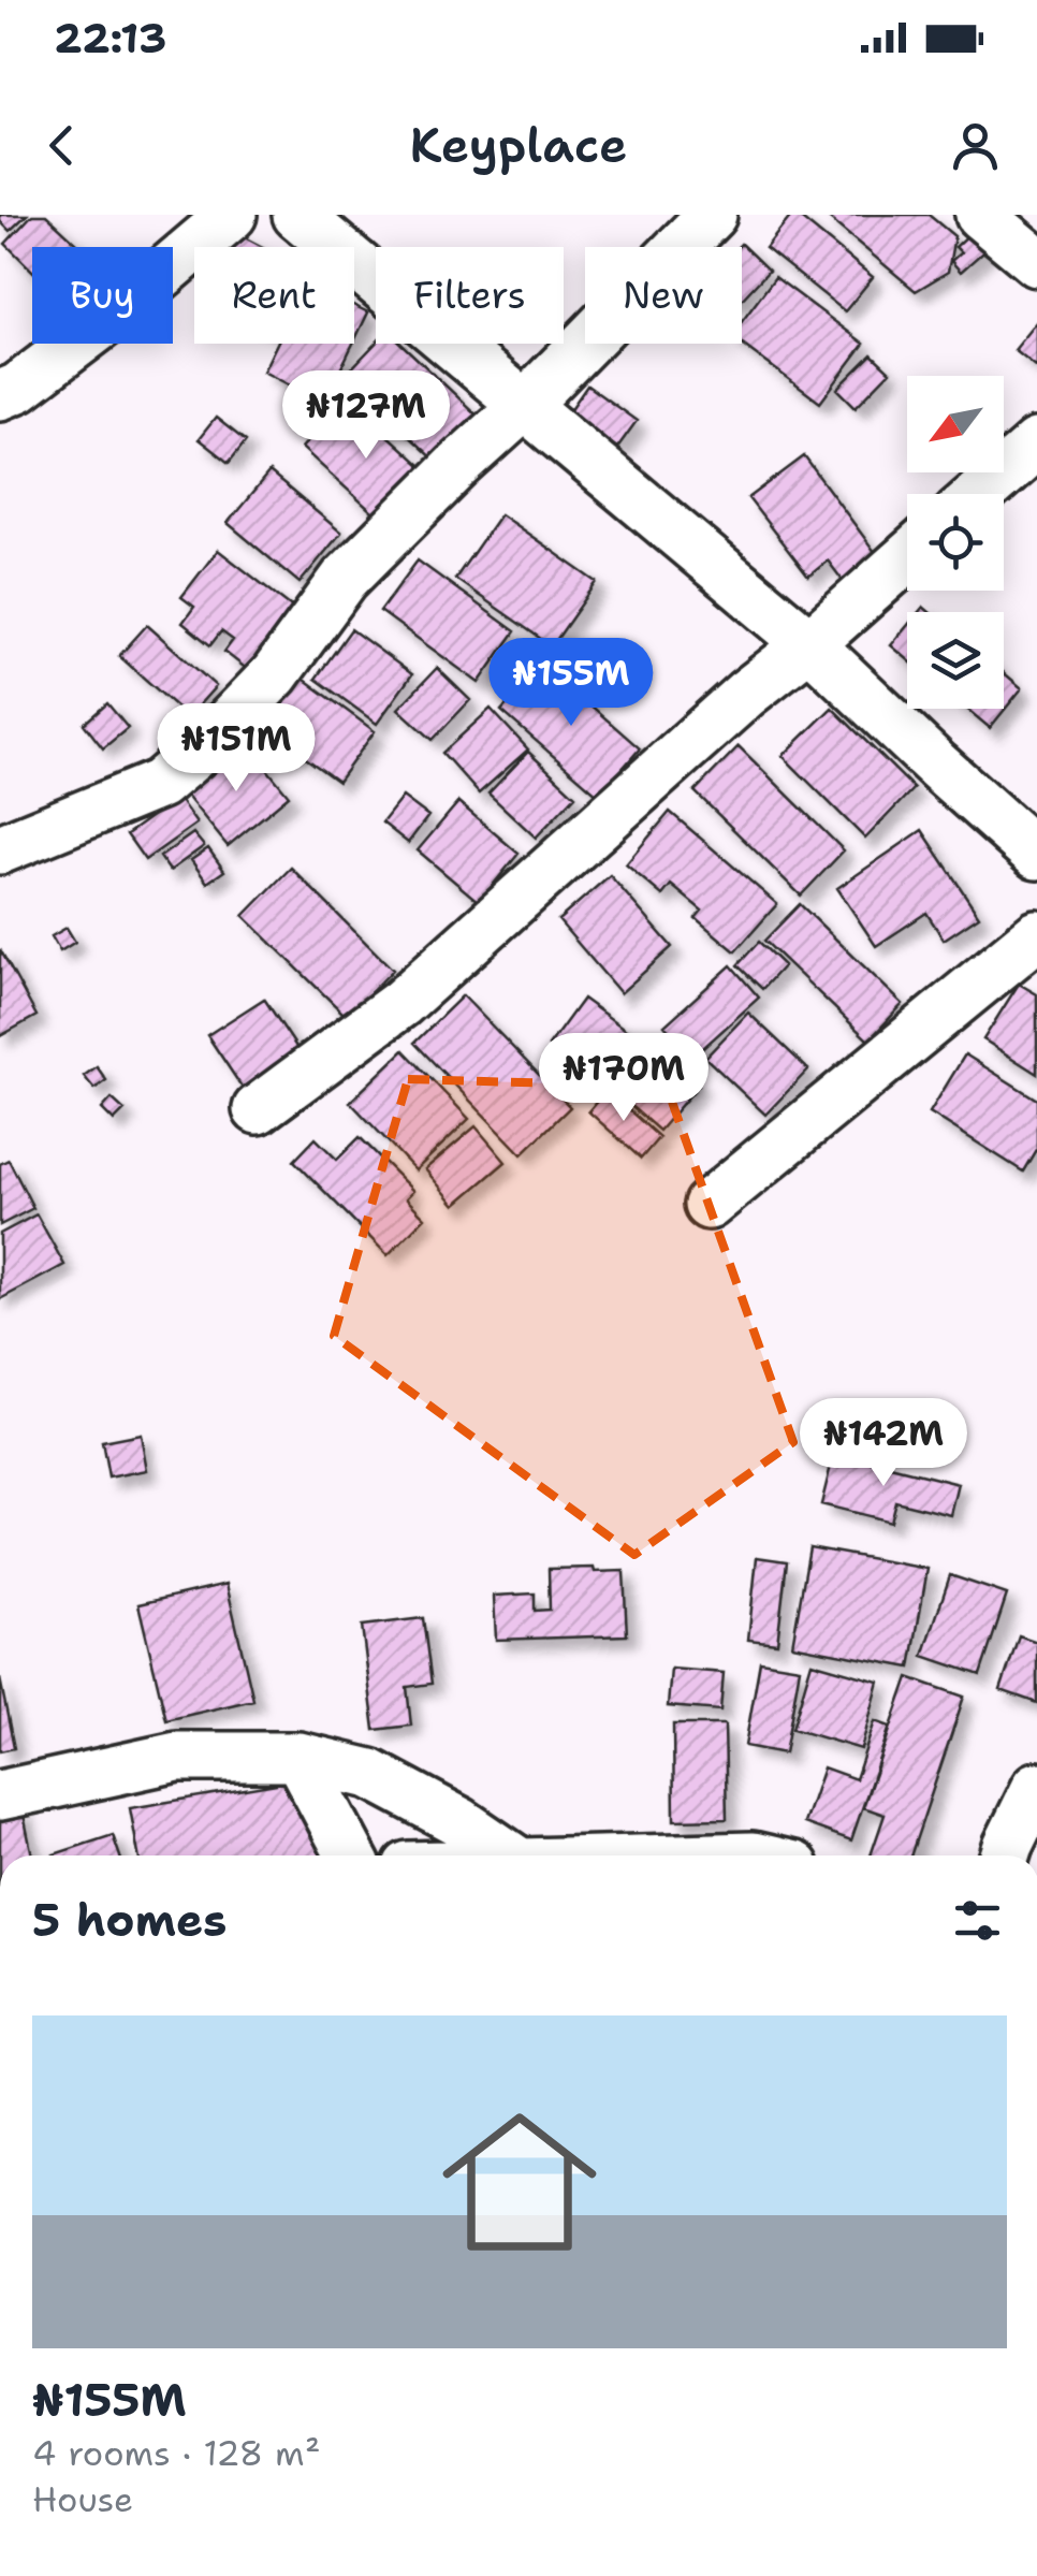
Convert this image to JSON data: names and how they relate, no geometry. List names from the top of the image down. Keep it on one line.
{"north":"bottom left","page":{"status":"22:13","header":"Keyplace","chip":["Buy","Rent","Filters","New"],"price":["₦127M","₦155M","₦151M","₦170M","₦142M"],"heading":"5 homes","list":[{"name":"₦155M","note":"4 rooms · 128 m² · House"}]}}
